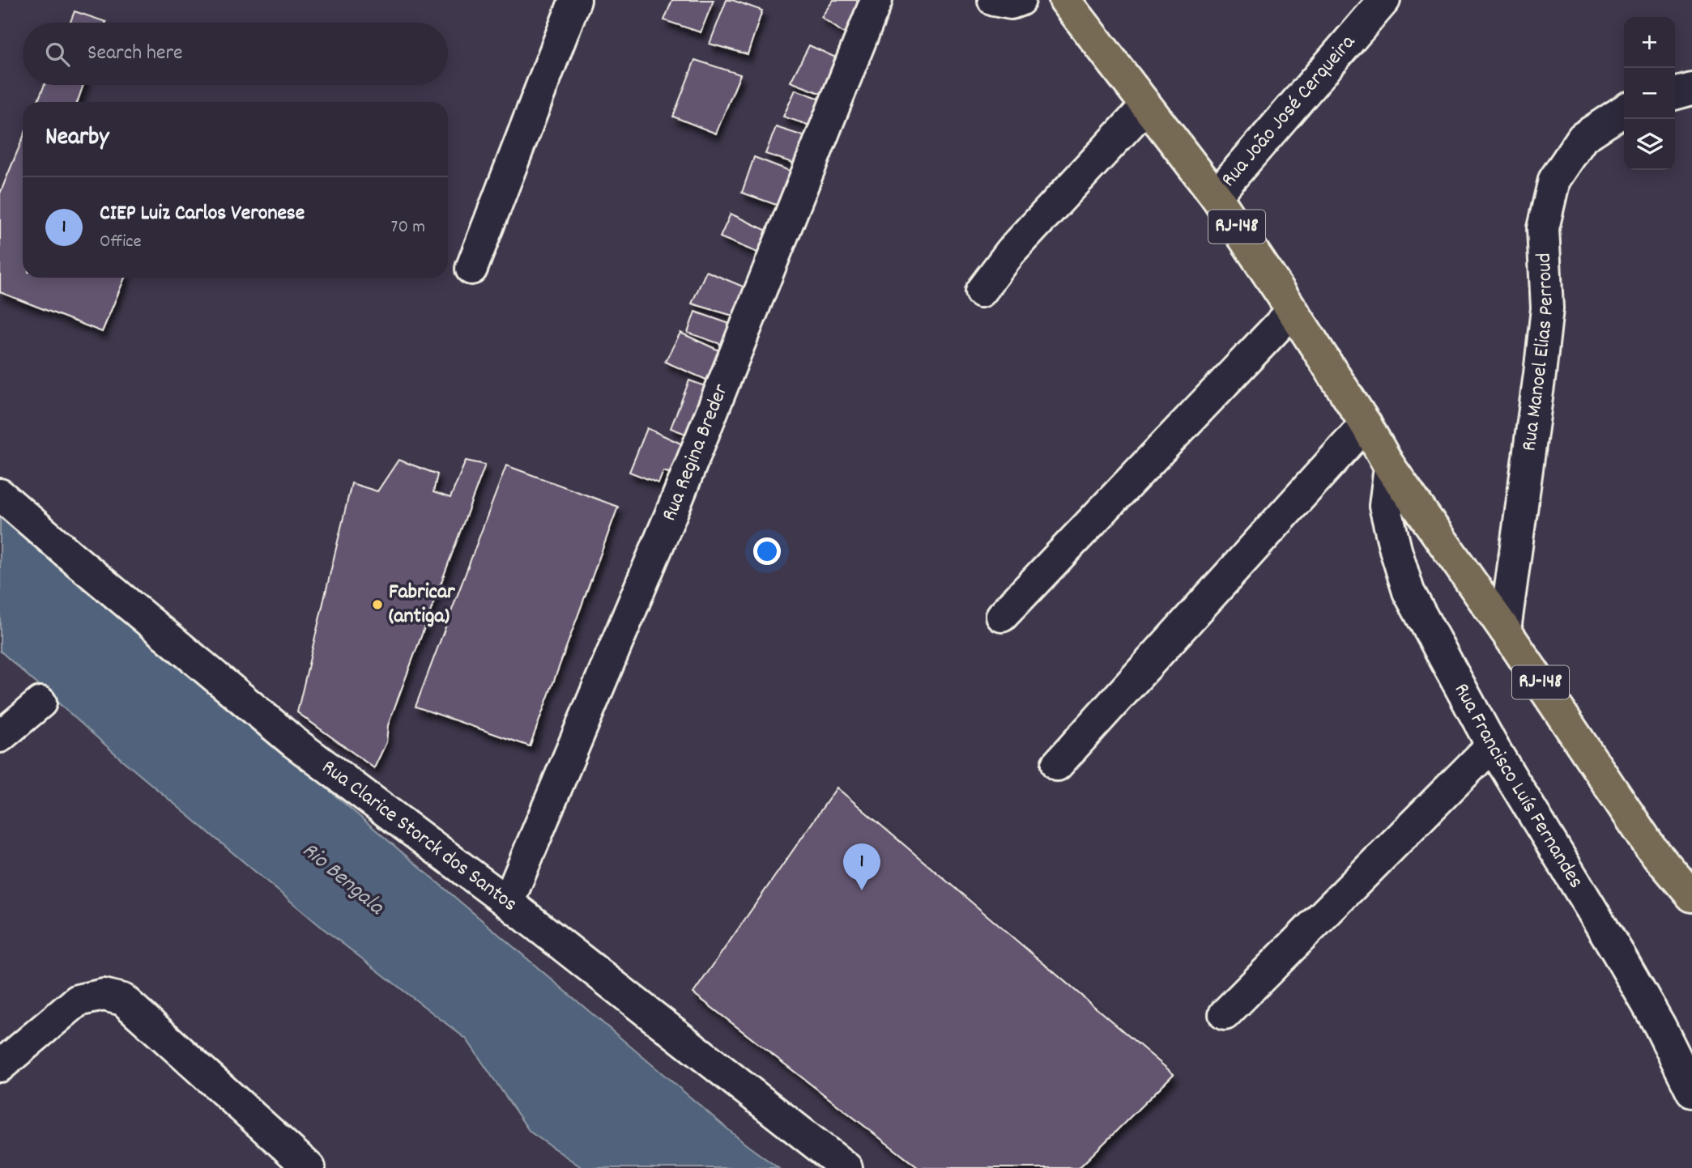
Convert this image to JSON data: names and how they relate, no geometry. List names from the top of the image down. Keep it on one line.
{"streets":{"main road":["RJ-148"],"street":["Rua João José Cerqueira","Rua Manoel Elias Perroud","Rua Regina Breder","Rua Francisco Luís Fernandes","Rua Clarice Storck dos Santos"]},"crossings":[["Rua João José Cerqueira","RJ-148"],["RJ-148","Rua Manoel Elias Perroud"],["RJ-148","Rua Francisco Luís Fernandes"],["Rua Regina Breder","Rua Clarice Storck dos Santos"]],"water":["Rio Bengala"],"places":["Fabricar (antiga)"],"page":{"map_buttons":["+","−"],"search":"Search here","heading":"Nearby","list":[{"mark":"1","name":"CIEP Luiz Carlos Veronese","note":"Office","value":"70 m"}],"pins":"1"}}
